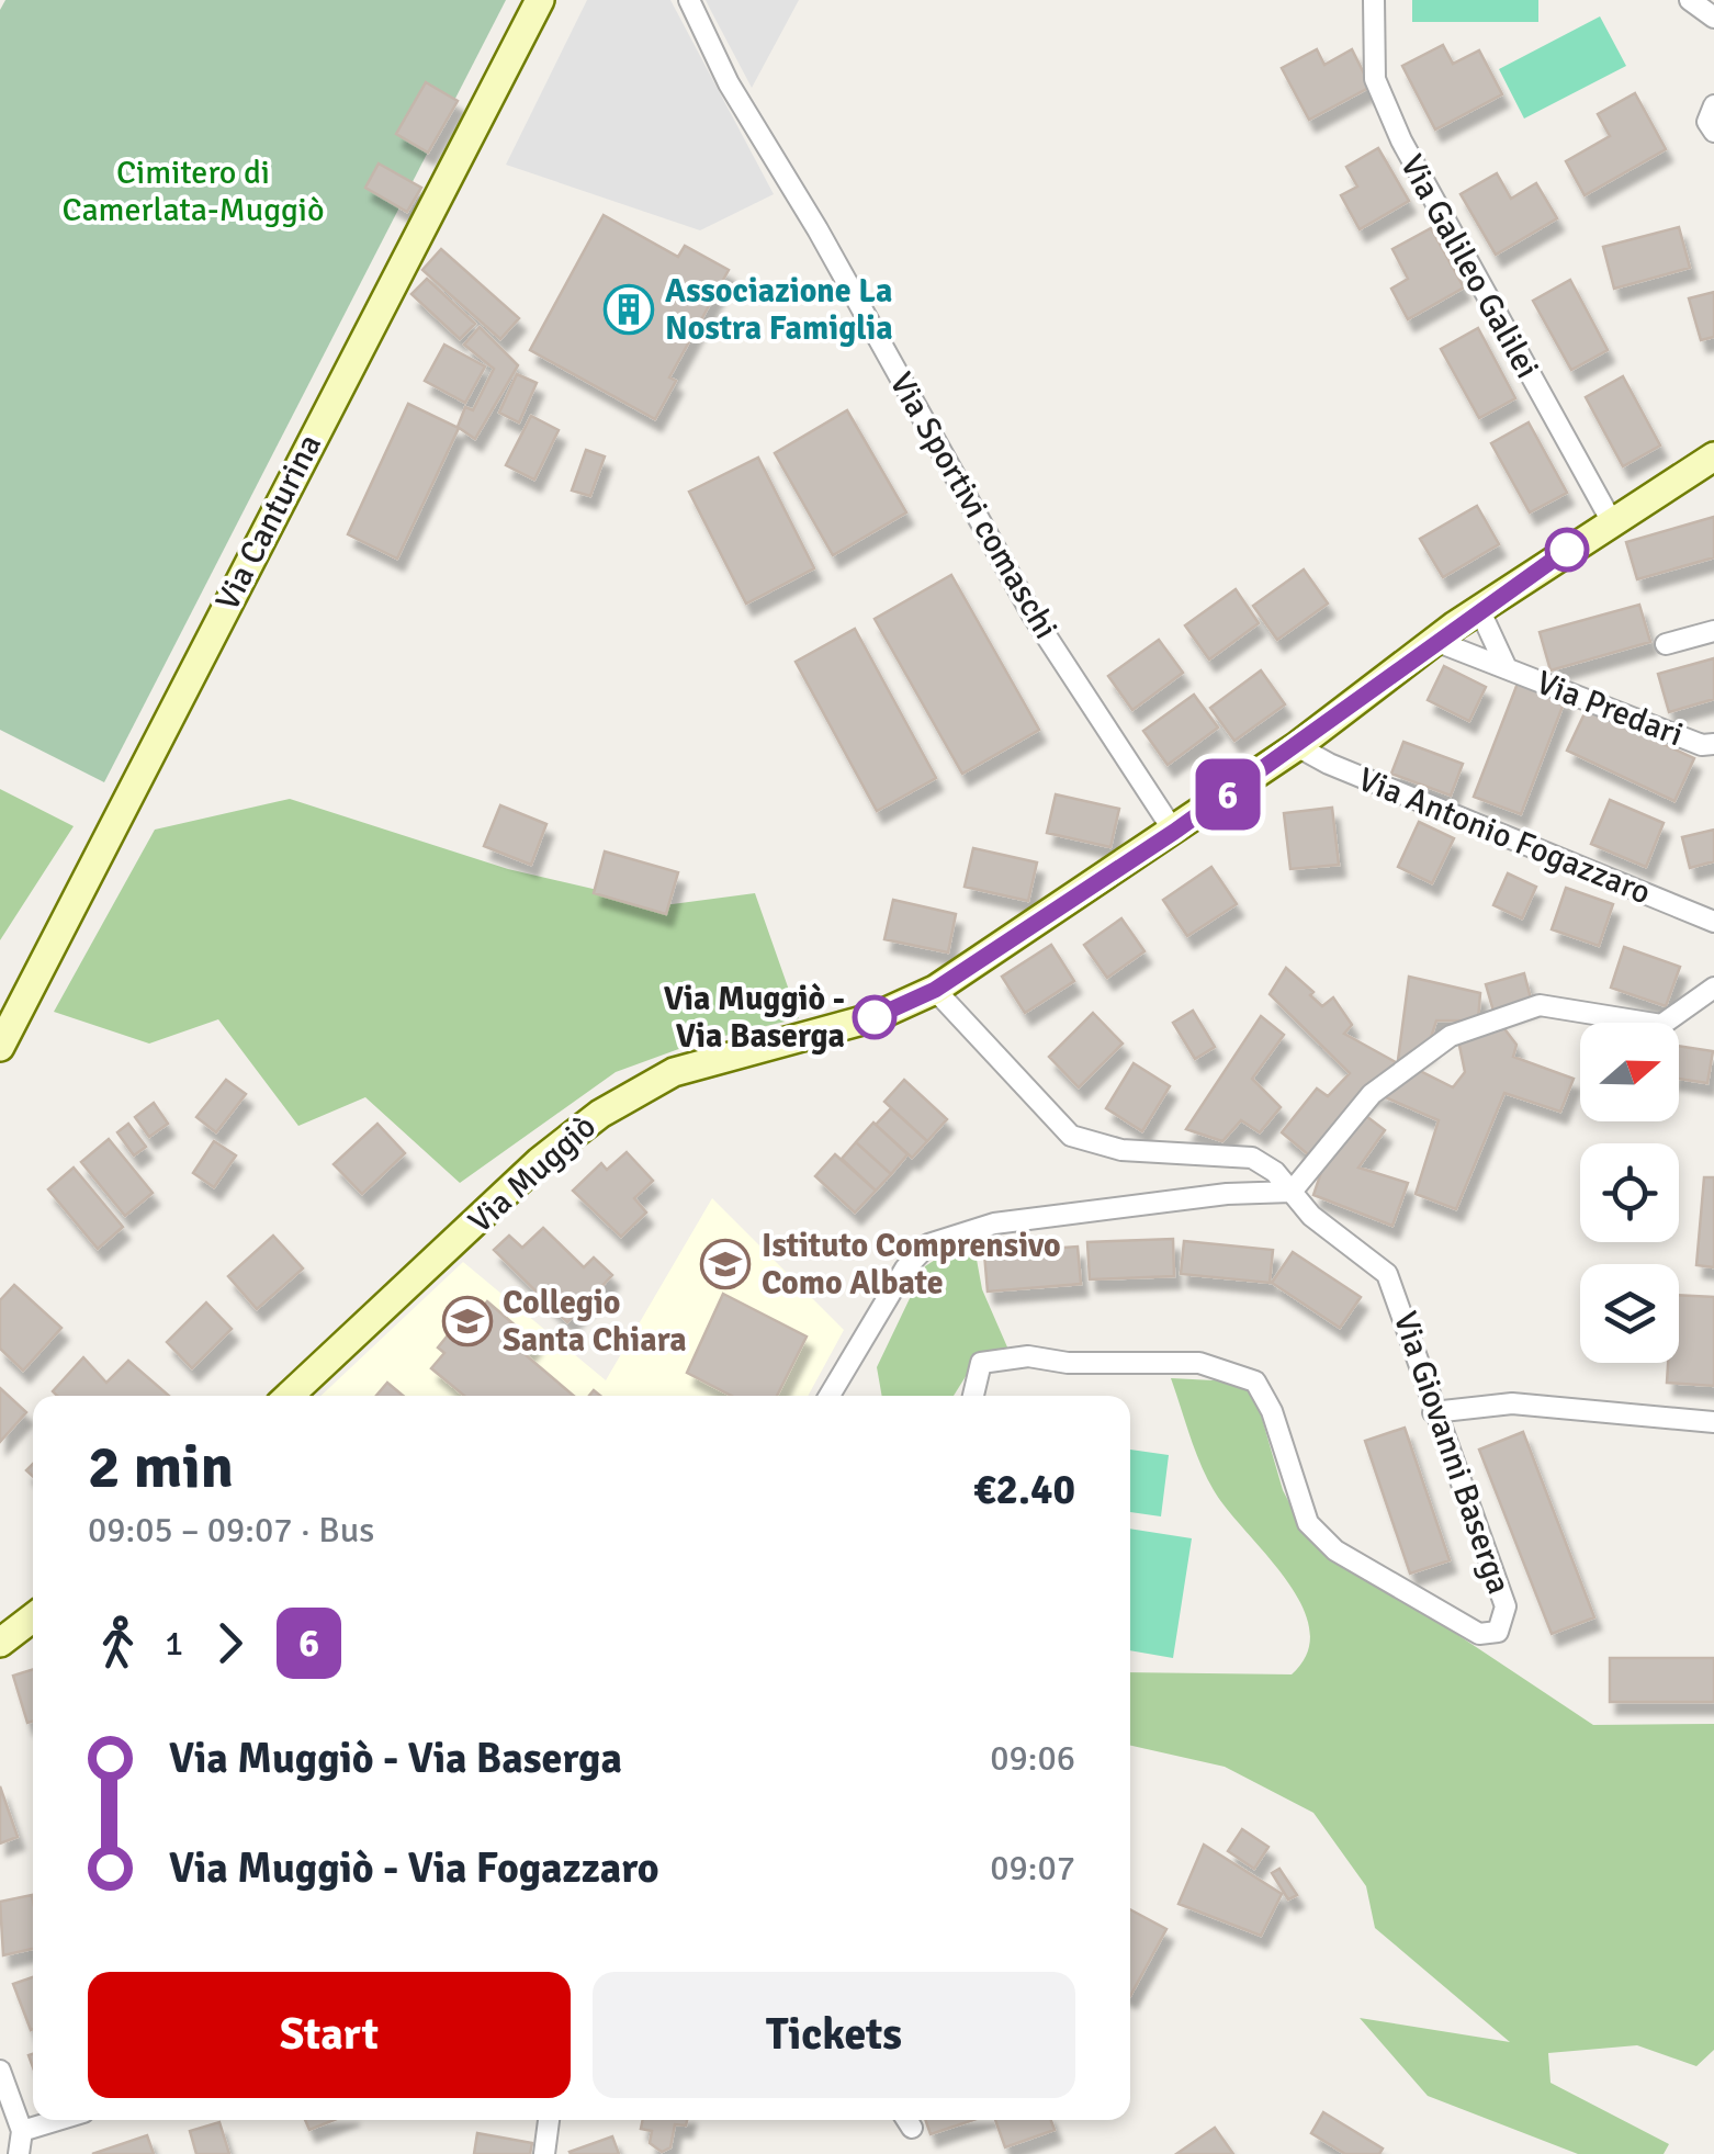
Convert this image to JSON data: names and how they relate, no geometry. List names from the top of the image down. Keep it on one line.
{"streets":{"street":["Via Galileo Galilei","Via Sportivi comaschi","Via Canturina","Via Predari","Via Antonio Fogazzaro","Via Muggiò","Via Giovanni Baserga"]},"crossings":[["Via Galileo Galilei","Via Muggiò"],["Via Sportivi comaschi","Via Muggiò"],["Via Predari","Via Muggiò"],["Via Antonio Fogazzaro","Via Muggiò"],["Via Muggiò","Via Giovanni Baserga"]],"parks":["Cimitero di Camerlata-Muggiò"],"places":{"building":["Associazione La Nostra Famiglia"],"other":["Via Muggiò - Via Baserga"],"school or university":["Istituto Comprensivo Como Albate","Collegio Santa Chiara"]},"lines":["bus line 6"],"north":"right","page":{"on_map":"6","heading":["2 min","09:05 – 09:07 · Bus","€2.40"],"legs":["1","6"],"list":[{"name":"Via Muggiò - Via Baserga","value":"09:06"},{"name":"Via Muggiò - Via Fogazzaro","value":"09:07"}],"buttons":["Start","Tickets"]}}
